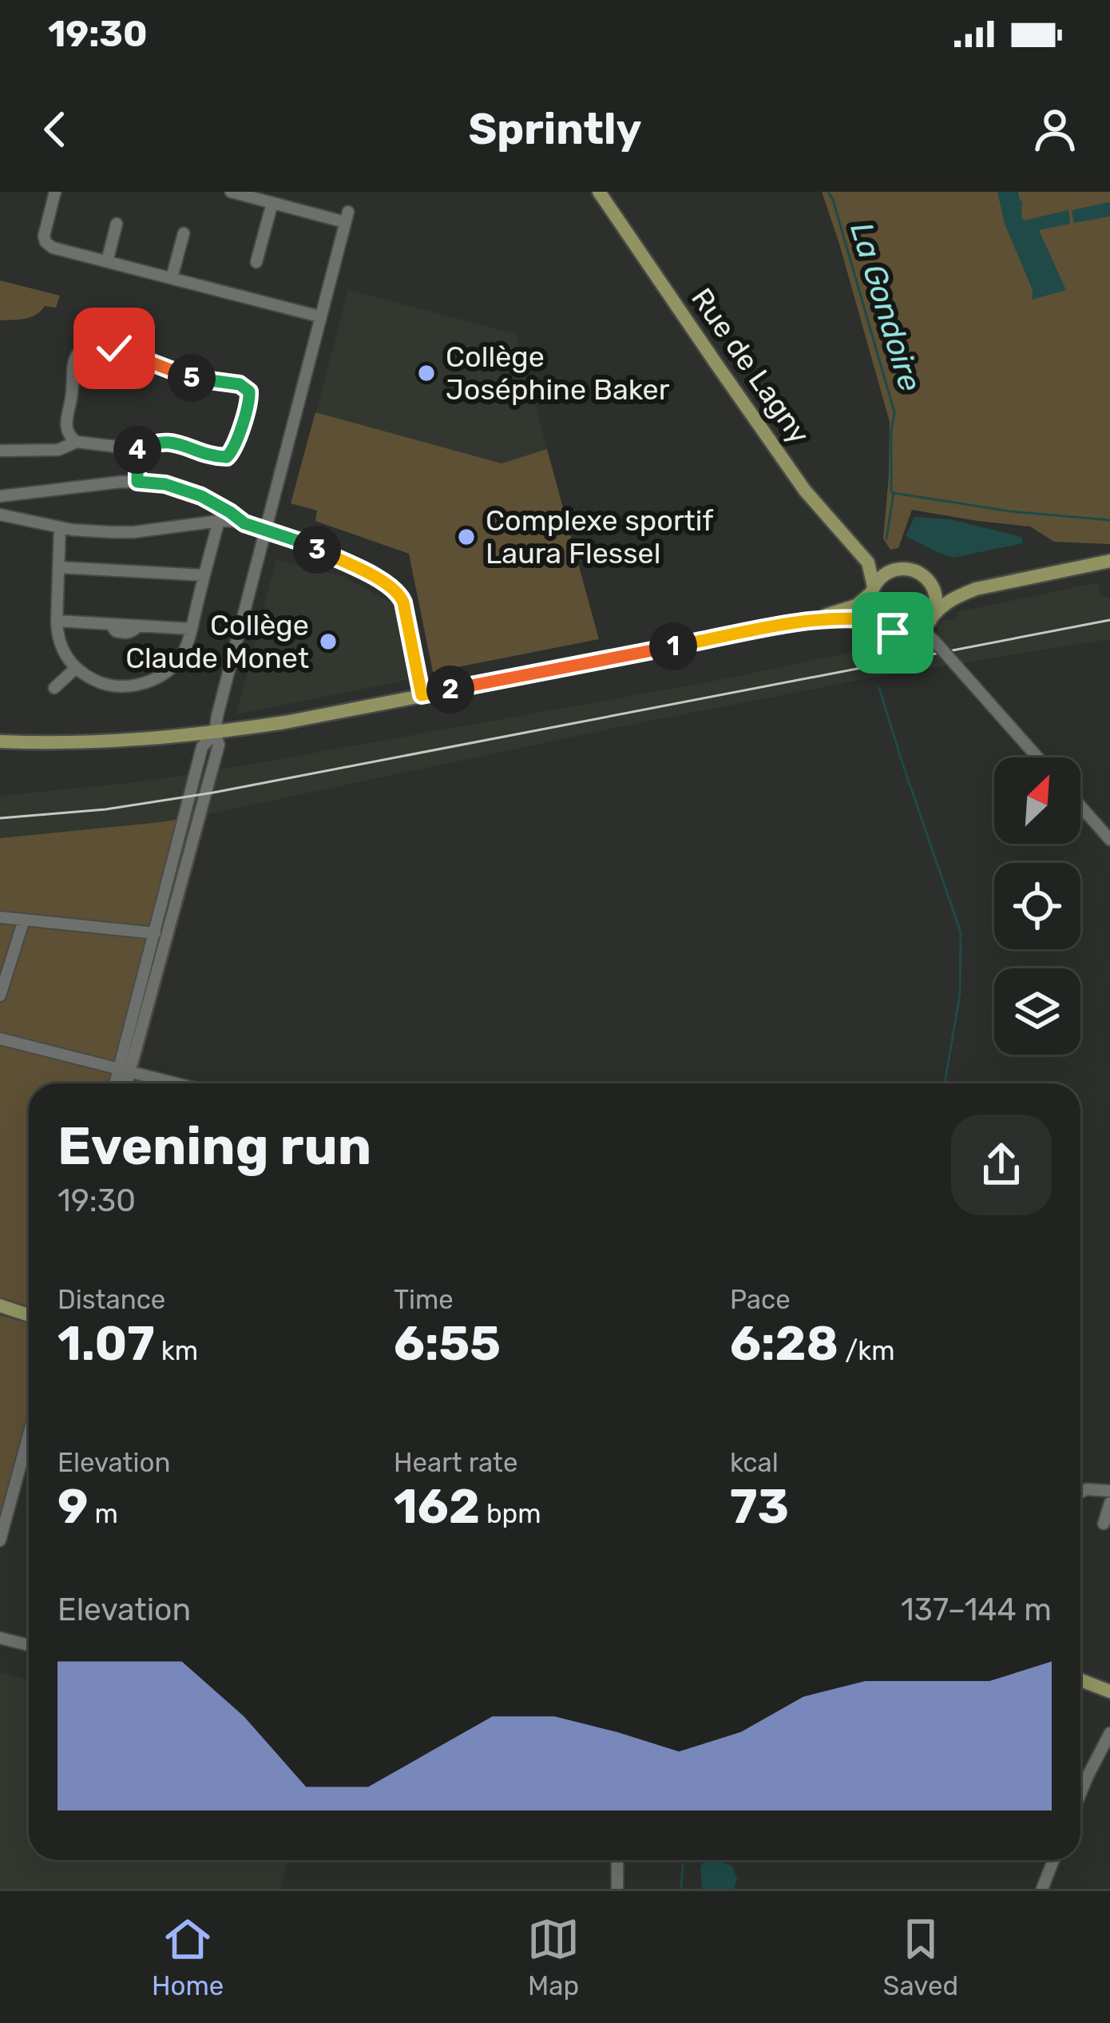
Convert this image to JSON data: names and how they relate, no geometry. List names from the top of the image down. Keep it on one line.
{"streets":{"main road":["Rue de Lagny"]},"water":["La Gondoire"],"places":["Collège Joséphine Baker","Complexe sportif Laura Flessel","Collège Claude Monet"],"north":"top right","page":{"status":"19:30","header":"Sprintly","pins":["5","4","3","1","2"],"heading":["Evening run","19:30"],"stats":[["Distance","1.07 km"],["Time","6:55"],["Pace","6:28 /km"],["Elevation","9 m"],["Heart rate","162 bpm"],["kcal","73"]],"chart":["Elevation","137–144 m"],"tabs":["Home","Map","Saved"]}}
